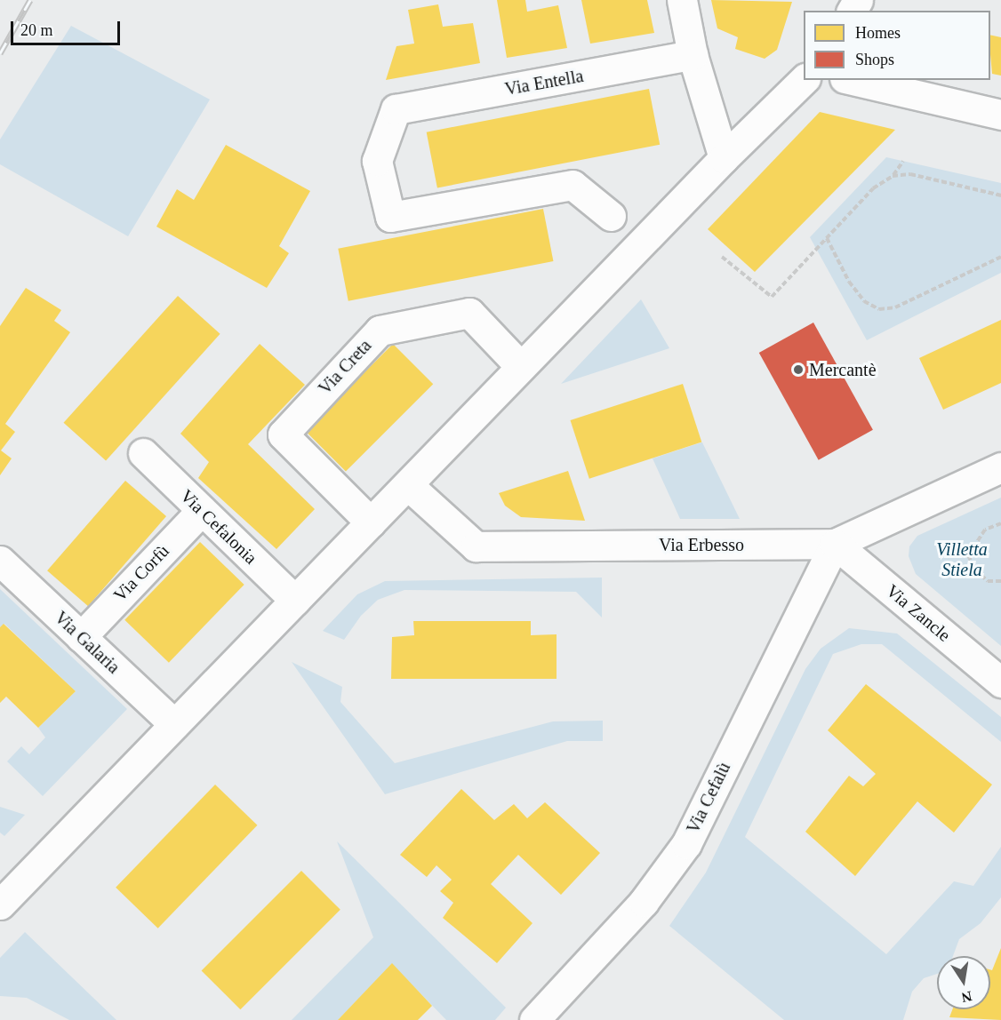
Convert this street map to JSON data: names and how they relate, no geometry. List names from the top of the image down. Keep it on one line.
{"streets":{"street":["Via Entella","Via Creta","Via Cefalonia","Via Erbesso","Via Corfù","Via Zancle","Via Galaria","Via Cefalù"]},"crossings":[["Via Cefalonia","Via Corfù"],["Via Erbesso","Via Zancle"],["Via Erbesso","Via Cefalù"],["Via Corfù","Via Galaria"],["Via Zancle","Via Cefalù"]],"parks":["Villetta Stiela"],"places":["Mercantè"],"legend":["Homes","Shops"],"scale_bar":"20 m","north":"bottom"}
